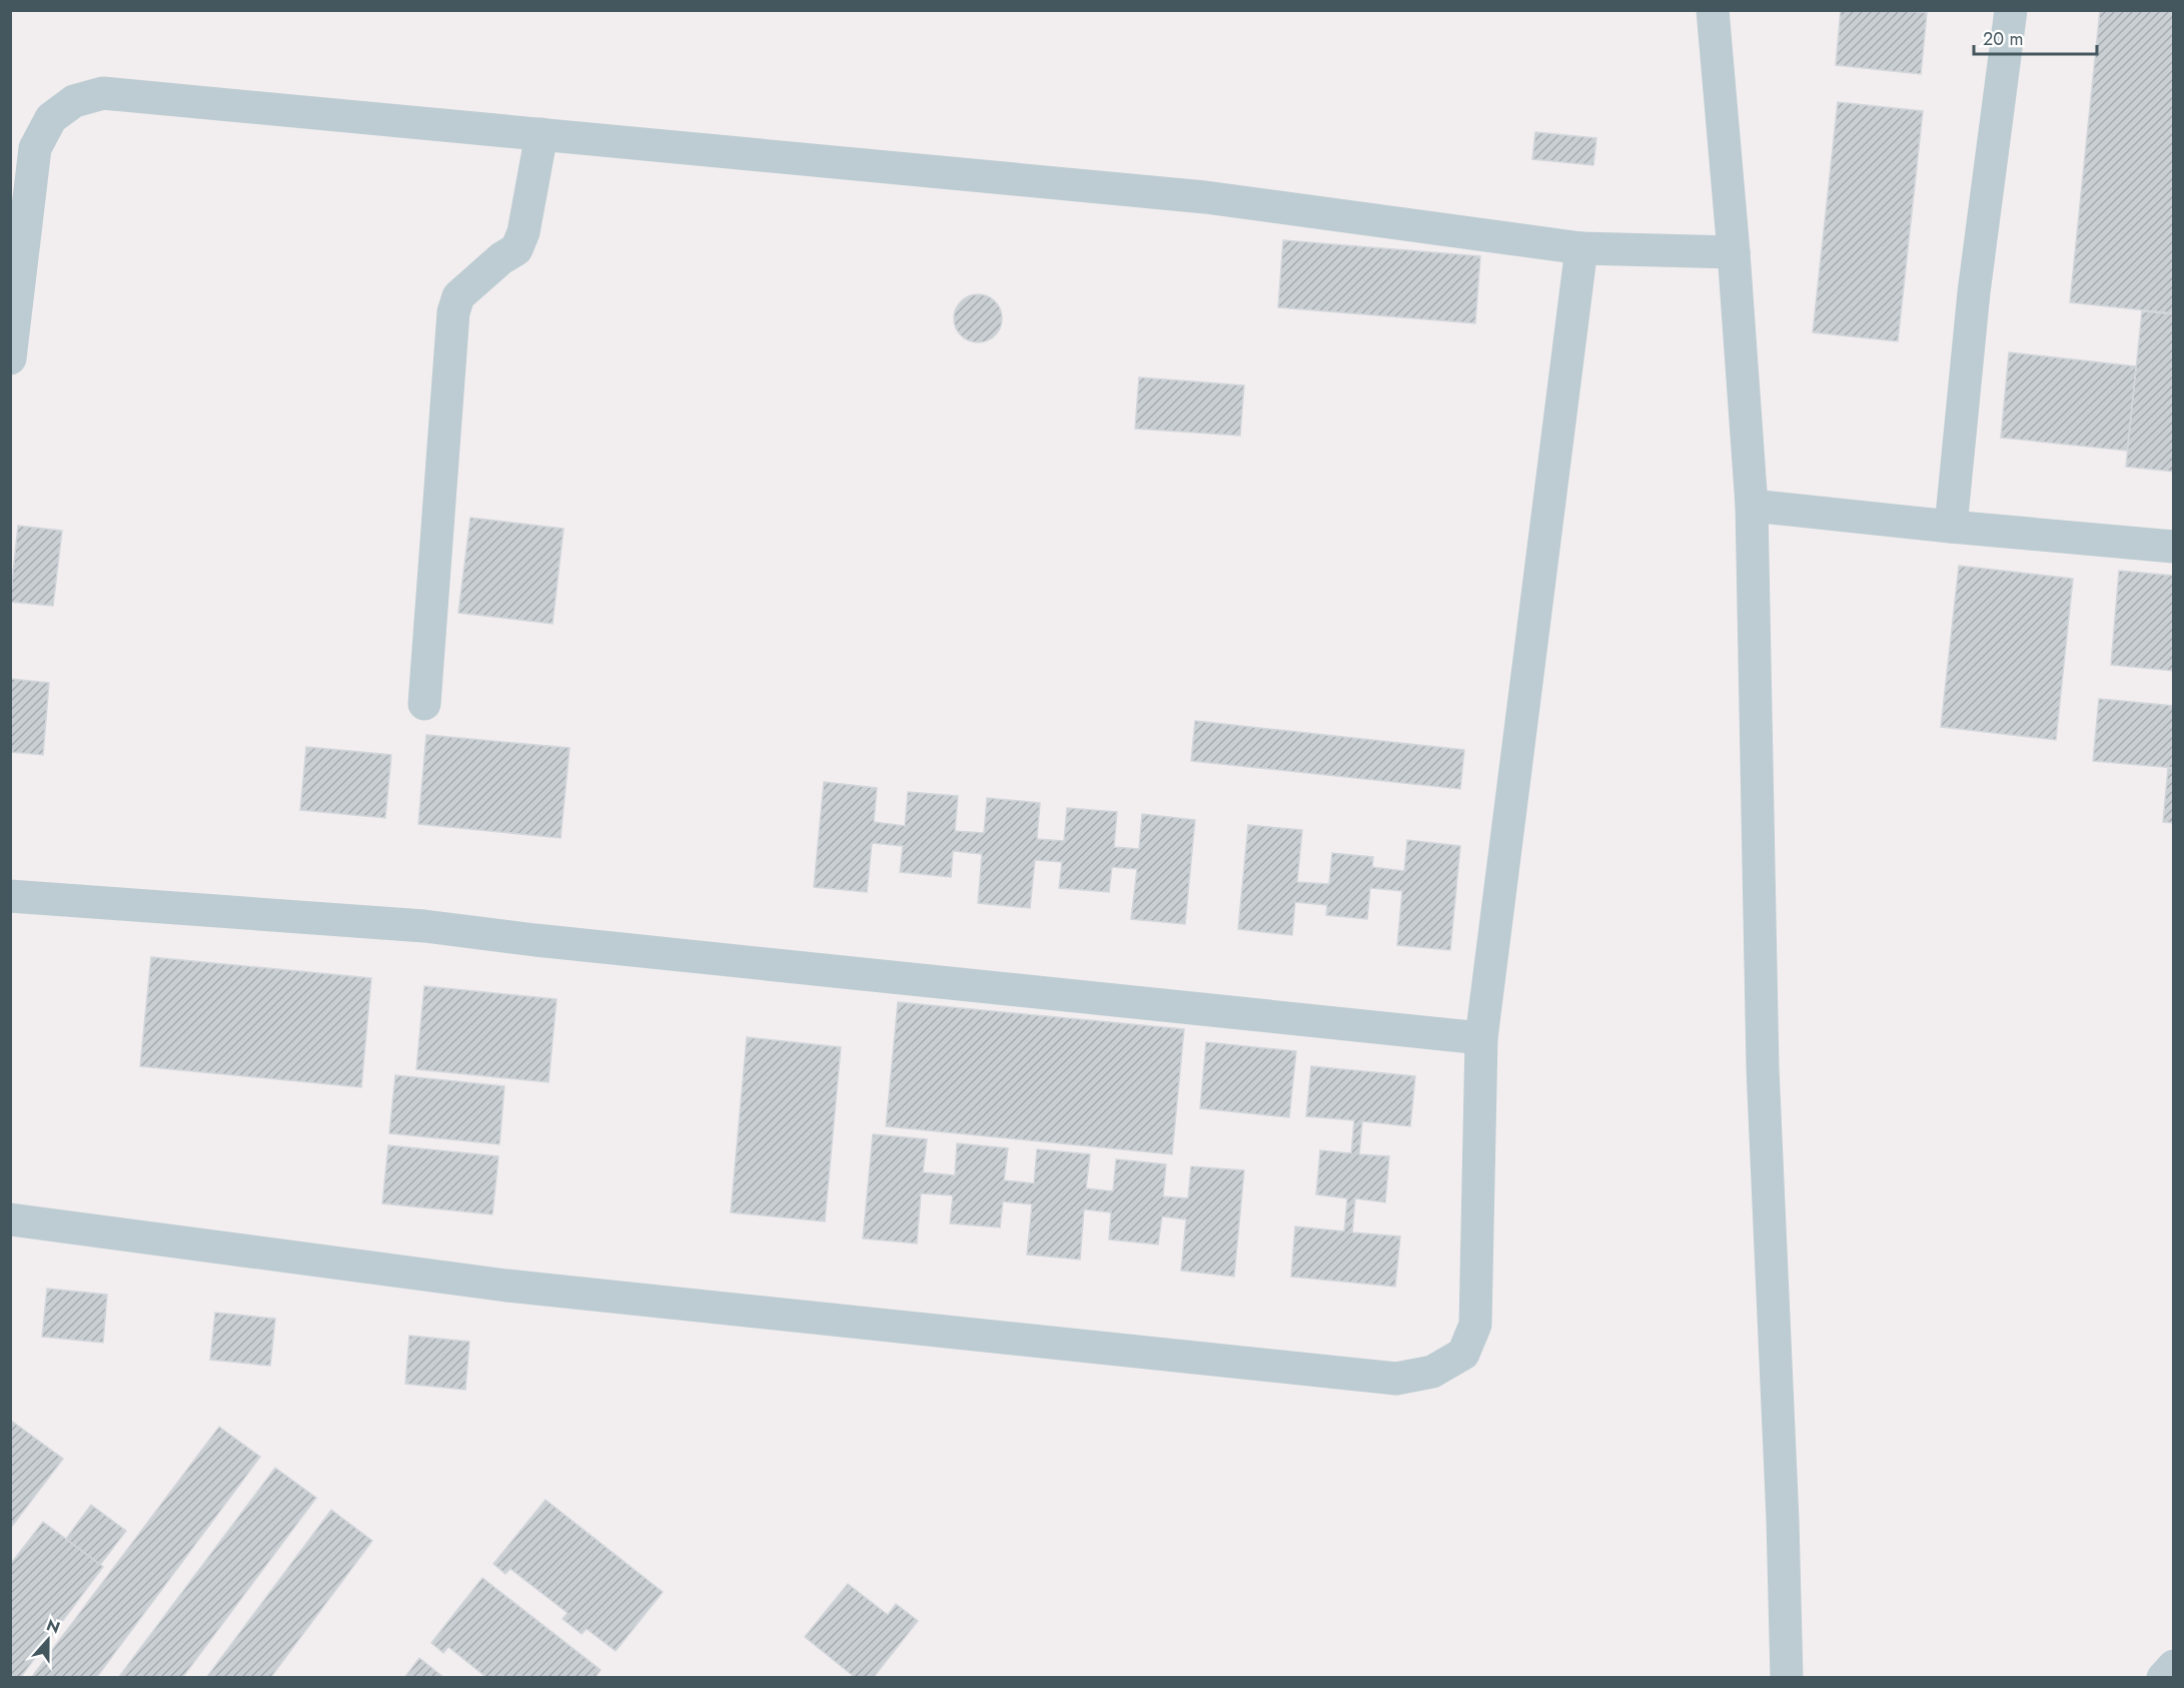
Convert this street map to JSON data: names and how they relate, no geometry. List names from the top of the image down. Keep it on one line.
{"scale_bar":"20 m","north":"top"}
